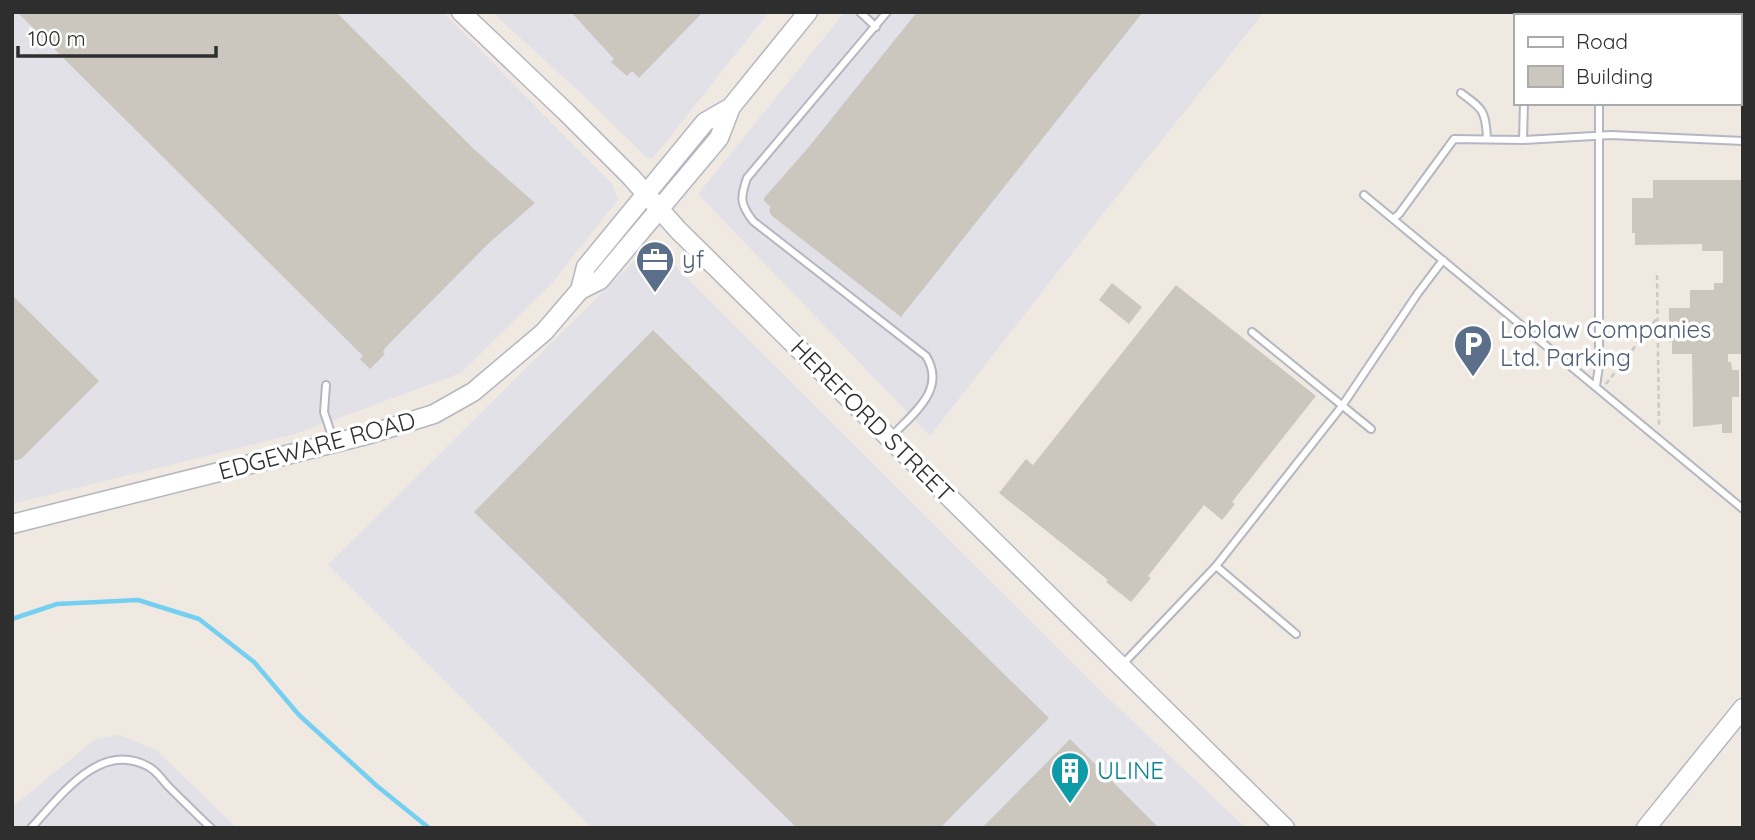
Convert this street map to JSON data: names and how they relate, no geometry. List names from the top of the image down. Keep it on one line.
{"streets":{"street":["HEREFORD STREET","EDGEWARE ROAD"]},"crossings":[["HEREFORD STREET","EDGEWARE ROAD"]],"places":{"office":["yf"],"parking":["Loblaw Companies Ltd. Parking"],"building":["ULINE"]},"legend":["Road","Building"],"scale_bar":"100 m"}
